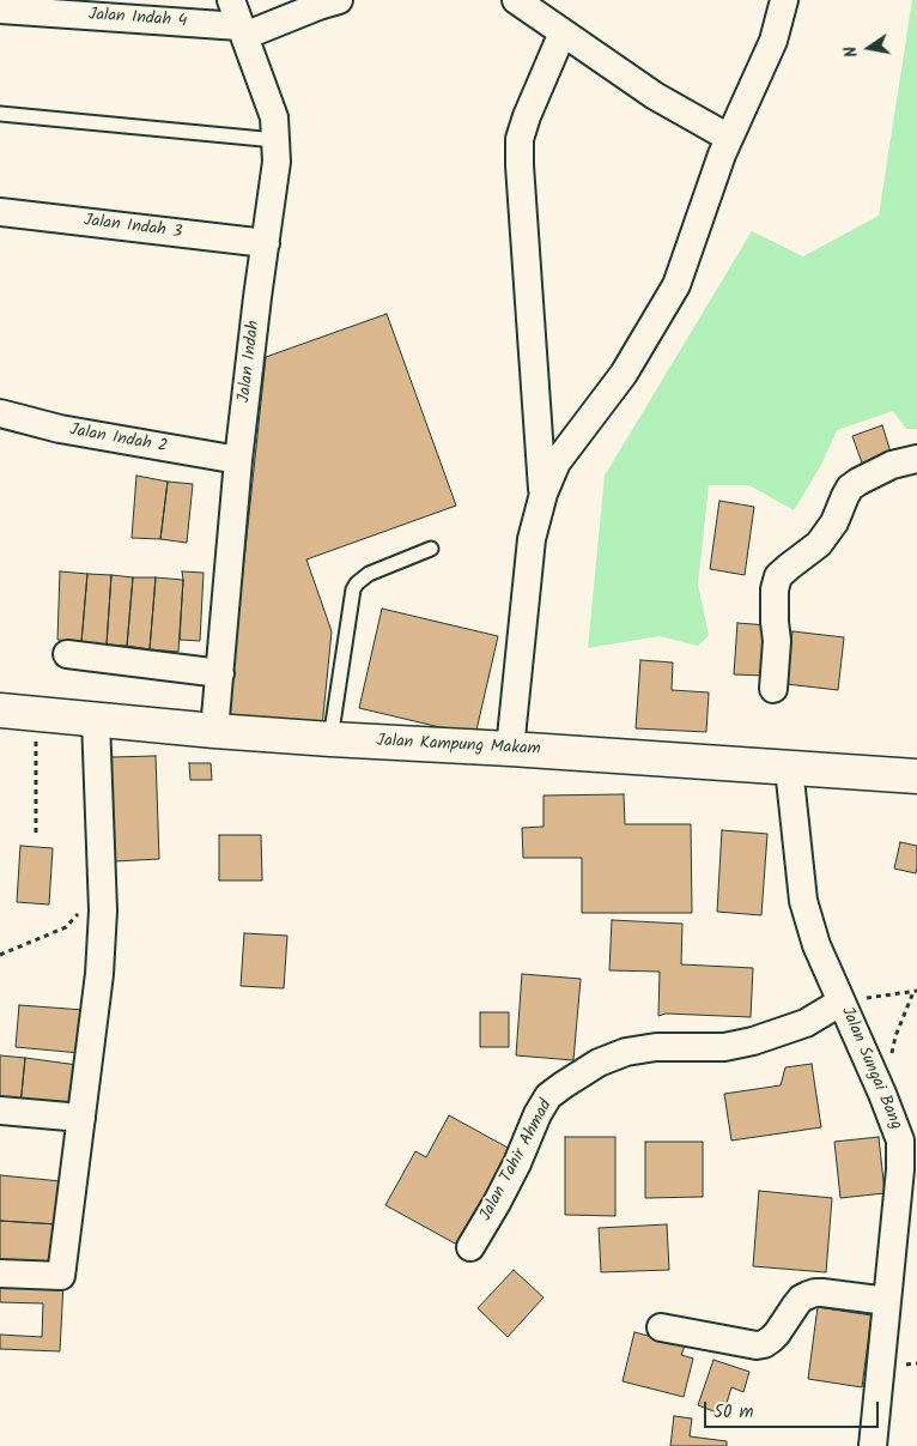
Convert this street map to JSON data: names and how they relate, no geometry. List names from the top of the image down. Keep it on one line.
{"streets":{"street":["Jalan Indah 4","Jalan Indah 3","Jalan Indah","Jalan Indah 2","Jalan Kampung Makam","Jalan Sungai Bang","Jalan Tahir Ahmad"]},"crossings":[["Jalan Indah 4","Jalan Indah"],["Jalan Indah 3","Jalan Indah"],["Jalan Indah","Jalan Indah 2"],["Jalan Indah","Jalan Kampung Makam"],["Jalan Kampung Makam","Jalan Sungai Bang"],["Jalan Sungai Bang","Jalan Tahir Ahmad"]],"scale_bar":"50 m","north":"left"}
